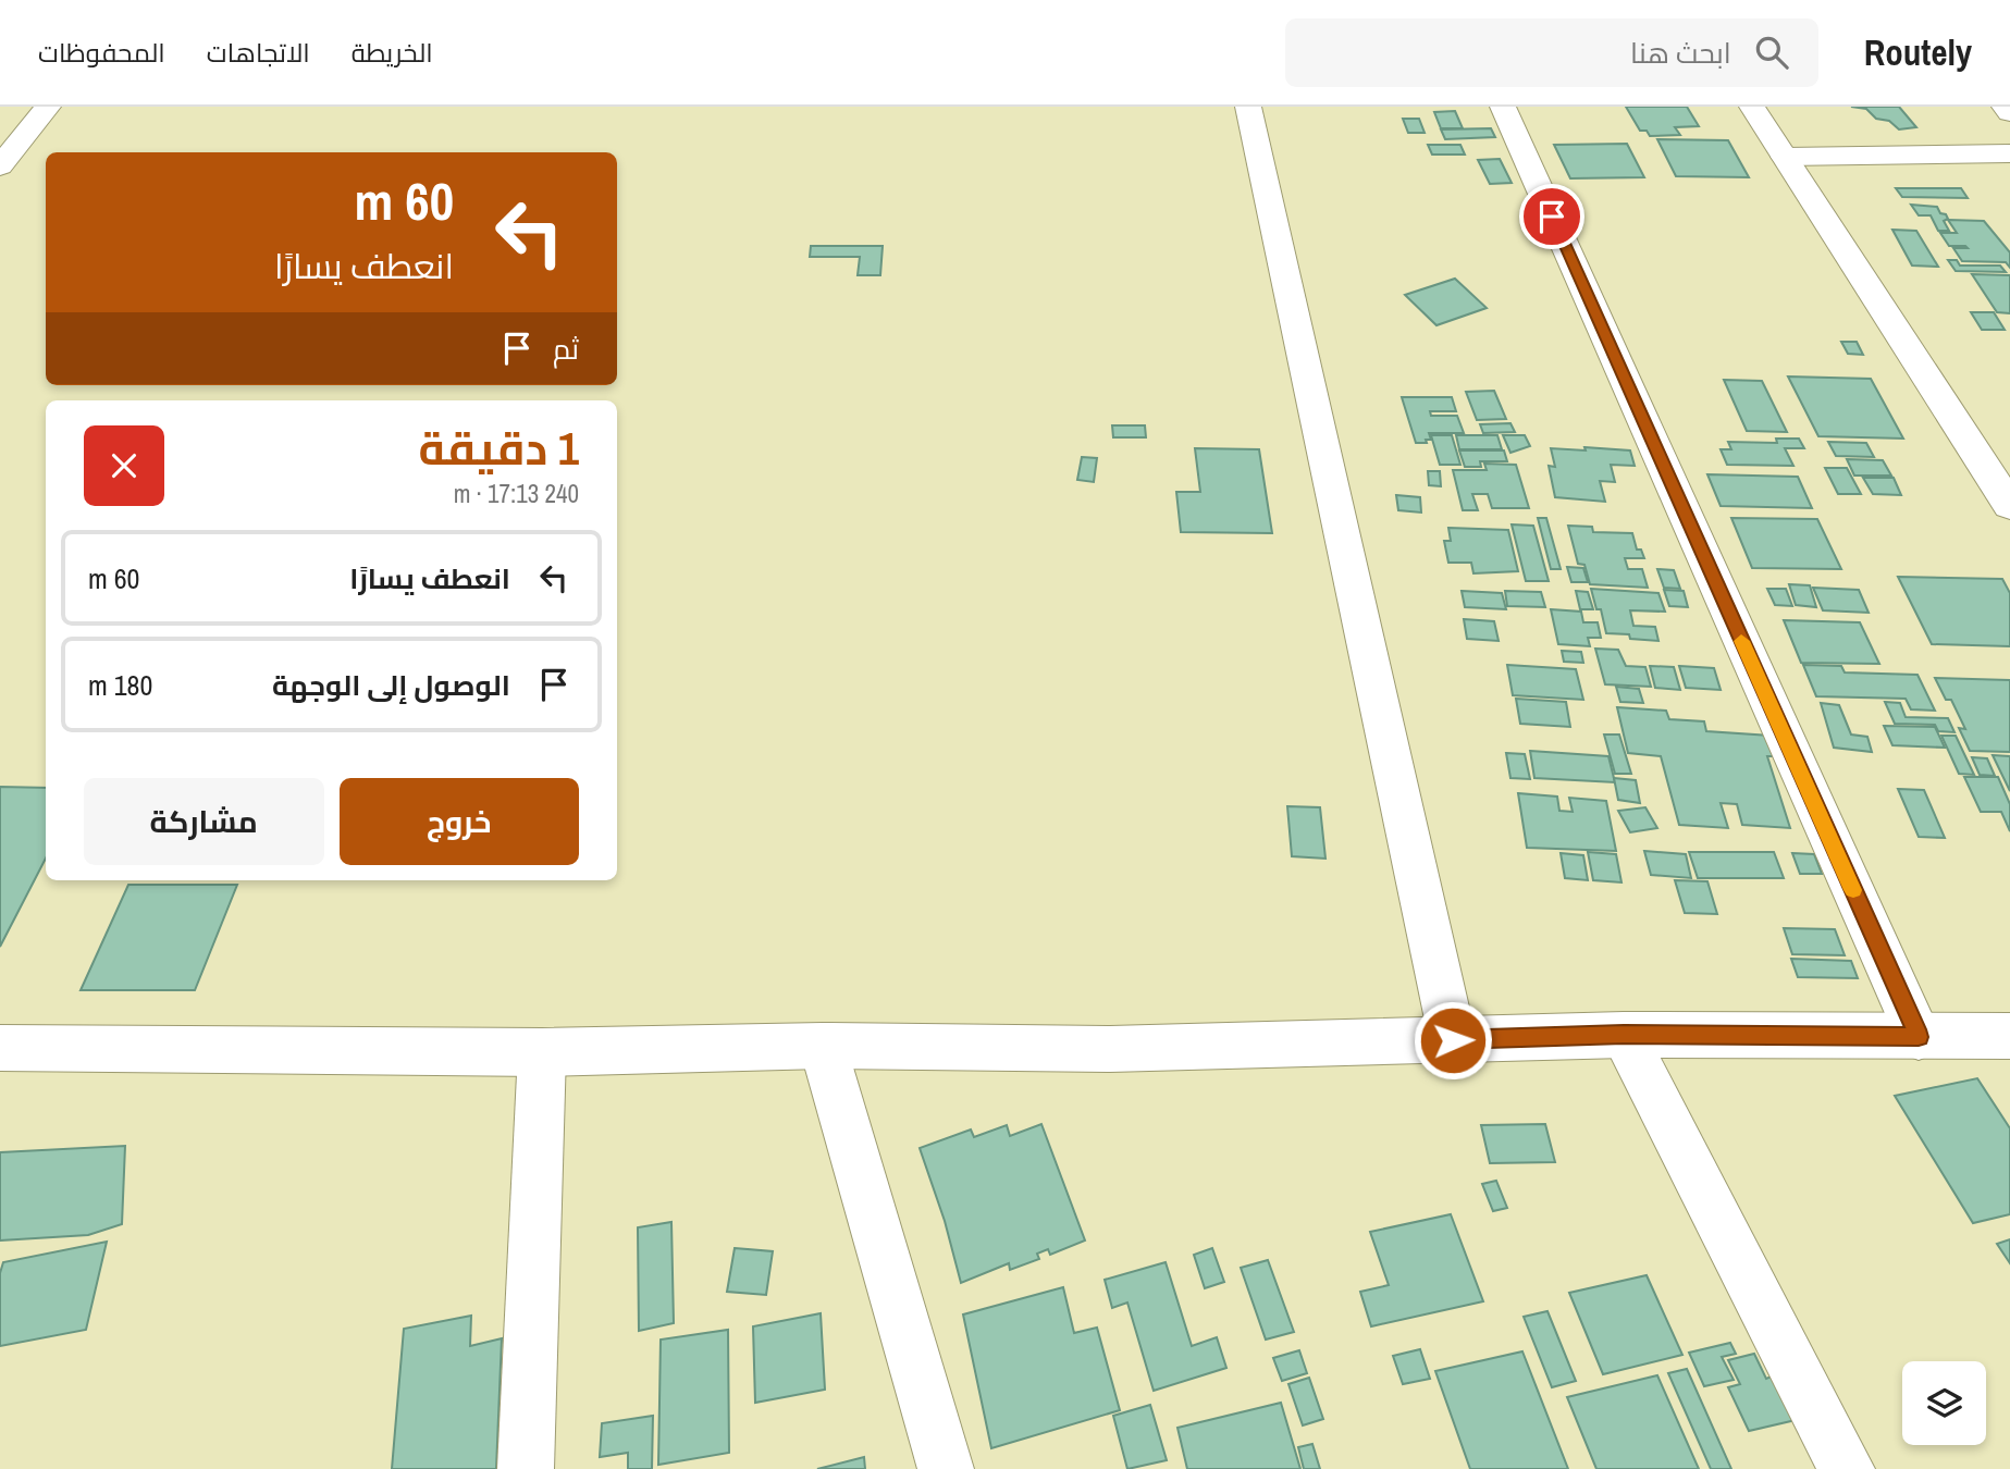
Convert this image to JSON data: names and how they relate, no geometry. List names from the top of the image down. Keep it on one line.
{"page":{"header":"Routely","search":"ابحث هنا","nav":["الخريطة","الاتجاهات","المحفوظات"],"turn":["60 m","انعطف يسارًا"],"then":"ثم","heading":["1 دقيقة","240 m · 17:13"],"list":[{"name":"انعطف يسارًا","value":"60 m"},{"name":"الوصول إلى الوجهة","value":"180 m"}],"buttons":["خروج","مشاركة"]}}
